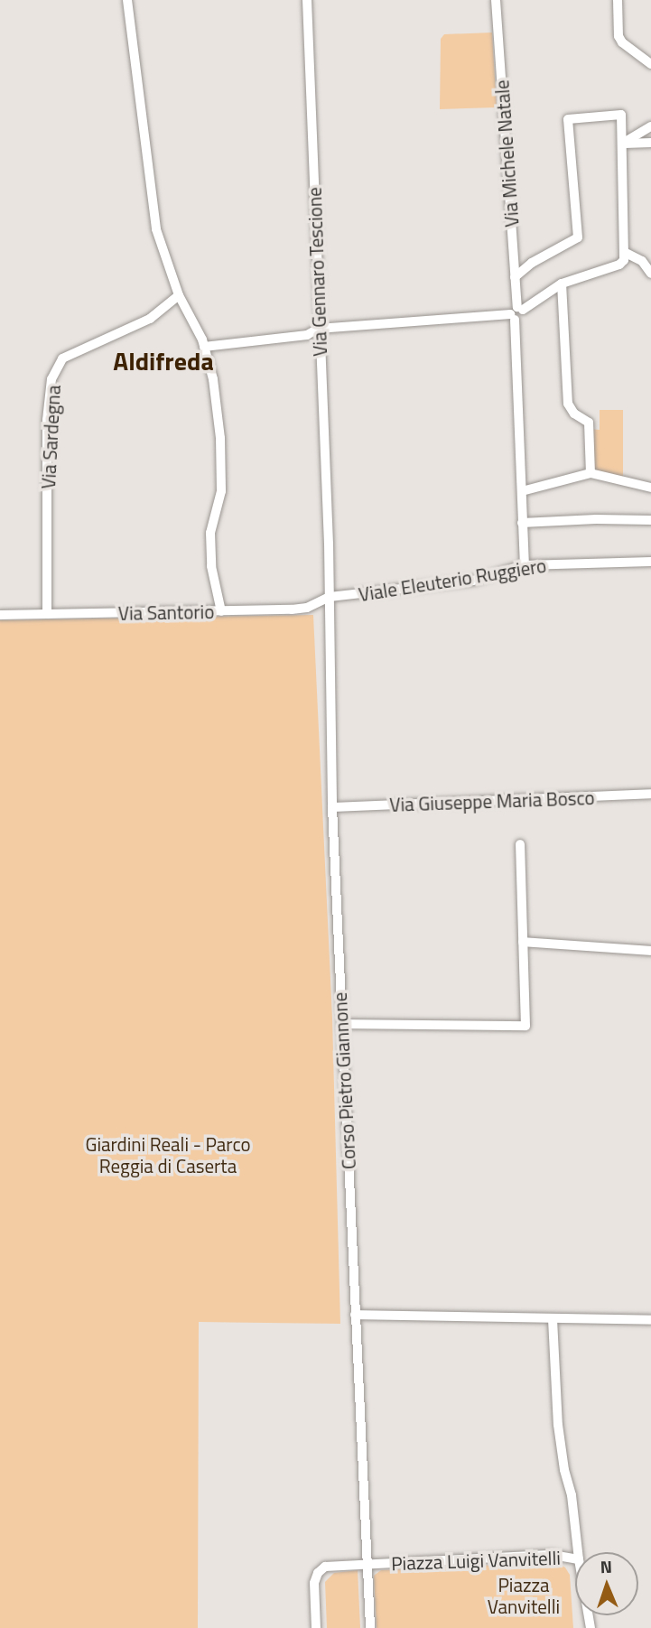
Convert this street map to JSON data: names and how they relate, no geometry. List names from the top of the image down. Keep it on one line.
{"streets":{"street":["Via Michele Natale","Via Gennaro Tescione","Via Sardegna","Viale Eleuterio Ruggiero","Via Santorio","Via Giuseppe Maria Bosco","Corso Pietro Giannone","Piazza Luigi Vanvitelli"]},"crossings":[["Via Michele Natale","Viale Eleuterio Ruggiero"],["Via Gennaro Tescione","Viale Eleuterio Ruggiero"],["Via Gennaro Tescione","Via Santorio"],["Via Gennaro Tescione","Corso Pietro Giannone"],["Via Sardegna","Via Santorio"],["Viale Eleuterio Ruggiero","Via Santorio"],["Viale Eleuterio Ruggiero","Corso Pietro Giannone"],["Via Santorio","Corso Pietro Giannone"],["Via Giuseppe Maria Bosco","Corso Pietro Giannone"],["Corso Pietro Giannone","Piazza Luigi Vanvitelli"]],"districts":["Aldifreda"],"parks":["Giardini Reali - Parco Reggia di Caserta","Piazza Vanvitelli"],"north":"top"}
